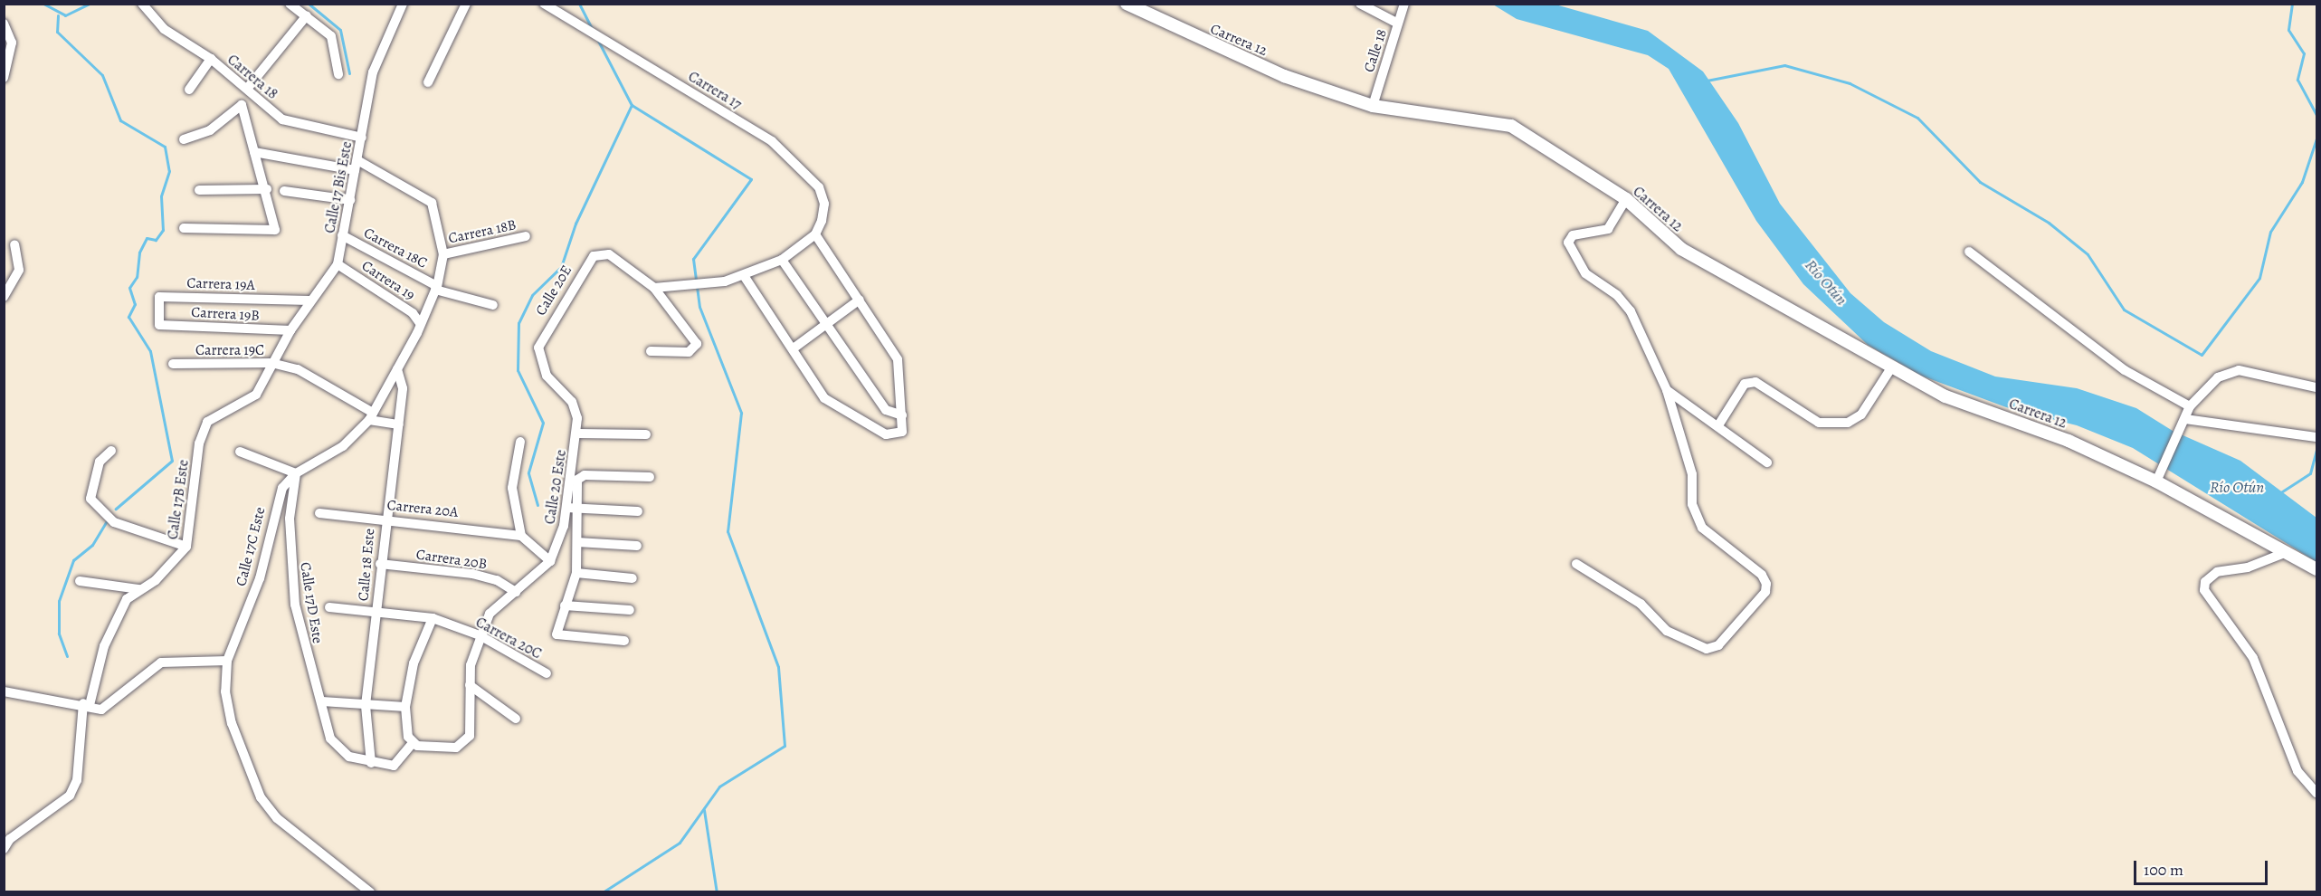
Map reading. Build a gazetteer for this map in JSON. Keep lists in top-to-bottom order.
{
  "streets": {
    "street": [
      "Carrera 12",
      "Calle 18",
      "Carrera 18",
      "Carrera 17",
      "Calle 17 Bis Este",
      "Carrera 18B",
      "Carrera 18C",
      "Carrera 19",
      "Carrera 19A",
      "Calle 20E",
      "Carrera 19B",
      "Carrera 19C",
      "Calle 20 Este",
      "Calle 17B Este",
      "Carrera 20A",
      "Calle 17C Este",
      "Carrera 20B",
      "Calle 18 Este",
      "Calle 17D Este",
      "Carrera 20C"
    ]
  },
  "crossings": [
    ["Carrera 12", "Calle 18"],
    ["Carrera 18", "Calle 17 Bis Este"],
    ["Calle 17 Bis Este", "Carrera 18C"],
    ["Calle 17 Bis Este", "Carrera 19"],
    ["Calle 17 Bis Este", "Carrera 19A"],
    ["Calle 17 Bis Este", "Carrera 19B"],
    ["Calle 17 Bis Este", "Carrera 19C"],
    ["Calle 17 Bis Este", "Calle 17B Este"],
    ["Carrera 19A", "Carrera 19B"],
    ["Calle 20E", "Calle 20 Este"],
    ["Carrera 19C", "Calle 17B Este"],
    ["Carrera 19C", "Calle 18 Este"],
    ["Carrera 20A", "Calle 18 Este"],
    ["Calle 17C Este", "Calle 17D Este"],
    ["Carrera 20B", "Calle 18 Este"],
    ["Calle 18 Este", "Calle 17D Este"],
    ["Calle 18 Este", "Carrera 20C"]
  ],
  "water": ["Río Otún"],
  "scale_bar": "100 m"
}
